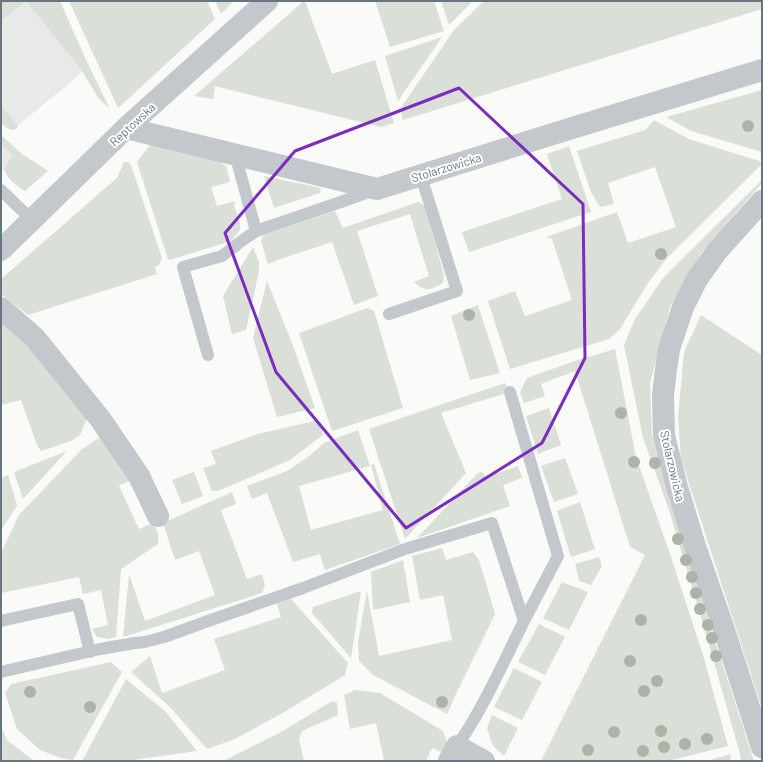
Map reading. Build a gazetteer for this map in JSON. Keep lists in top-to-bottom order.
{
  "streets": {
    "street": ["Reptowska", "Stolarzowicka"]
  }
}
